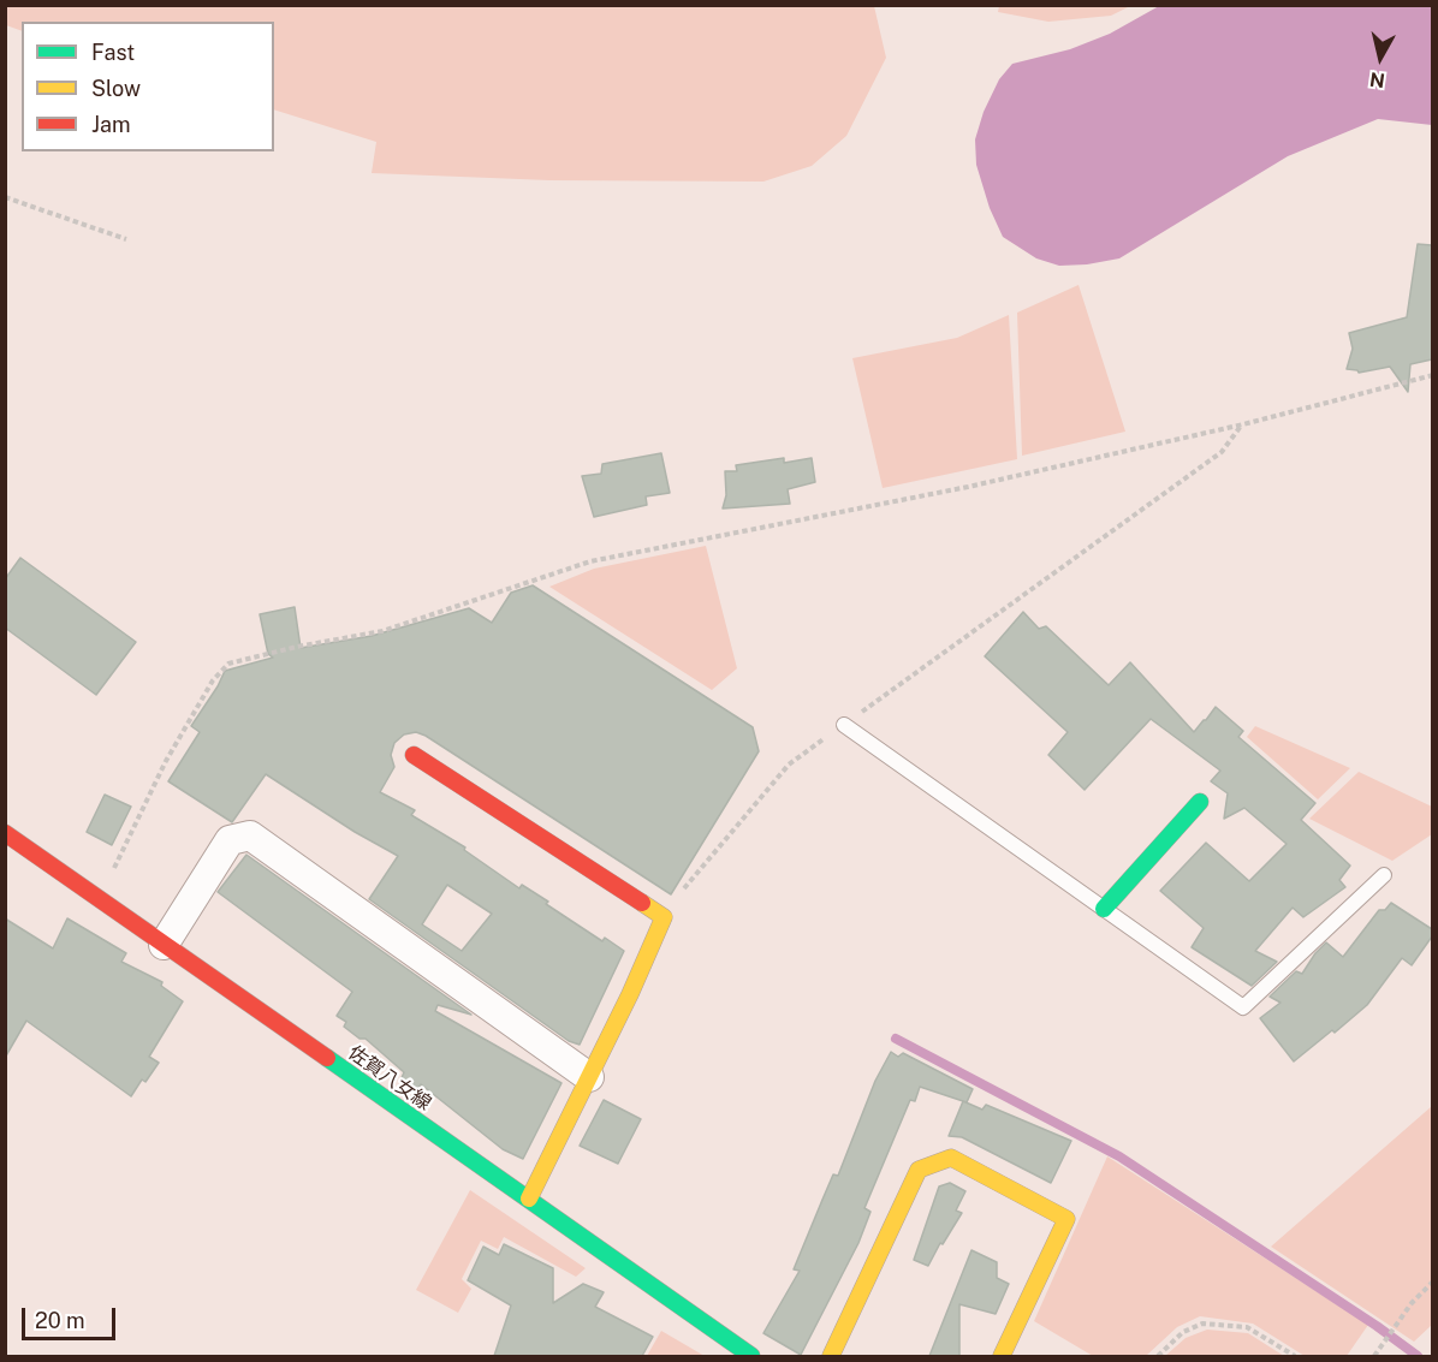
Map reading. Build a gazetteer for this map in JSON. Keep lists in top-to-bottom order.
{
  "streets": {
    "street": ["佐賀八女線"]
  },
  "legend": ["Fast", "Slow", "Jam"],
  "scale_bar": "20 m",
  "north": "bottom"
}
